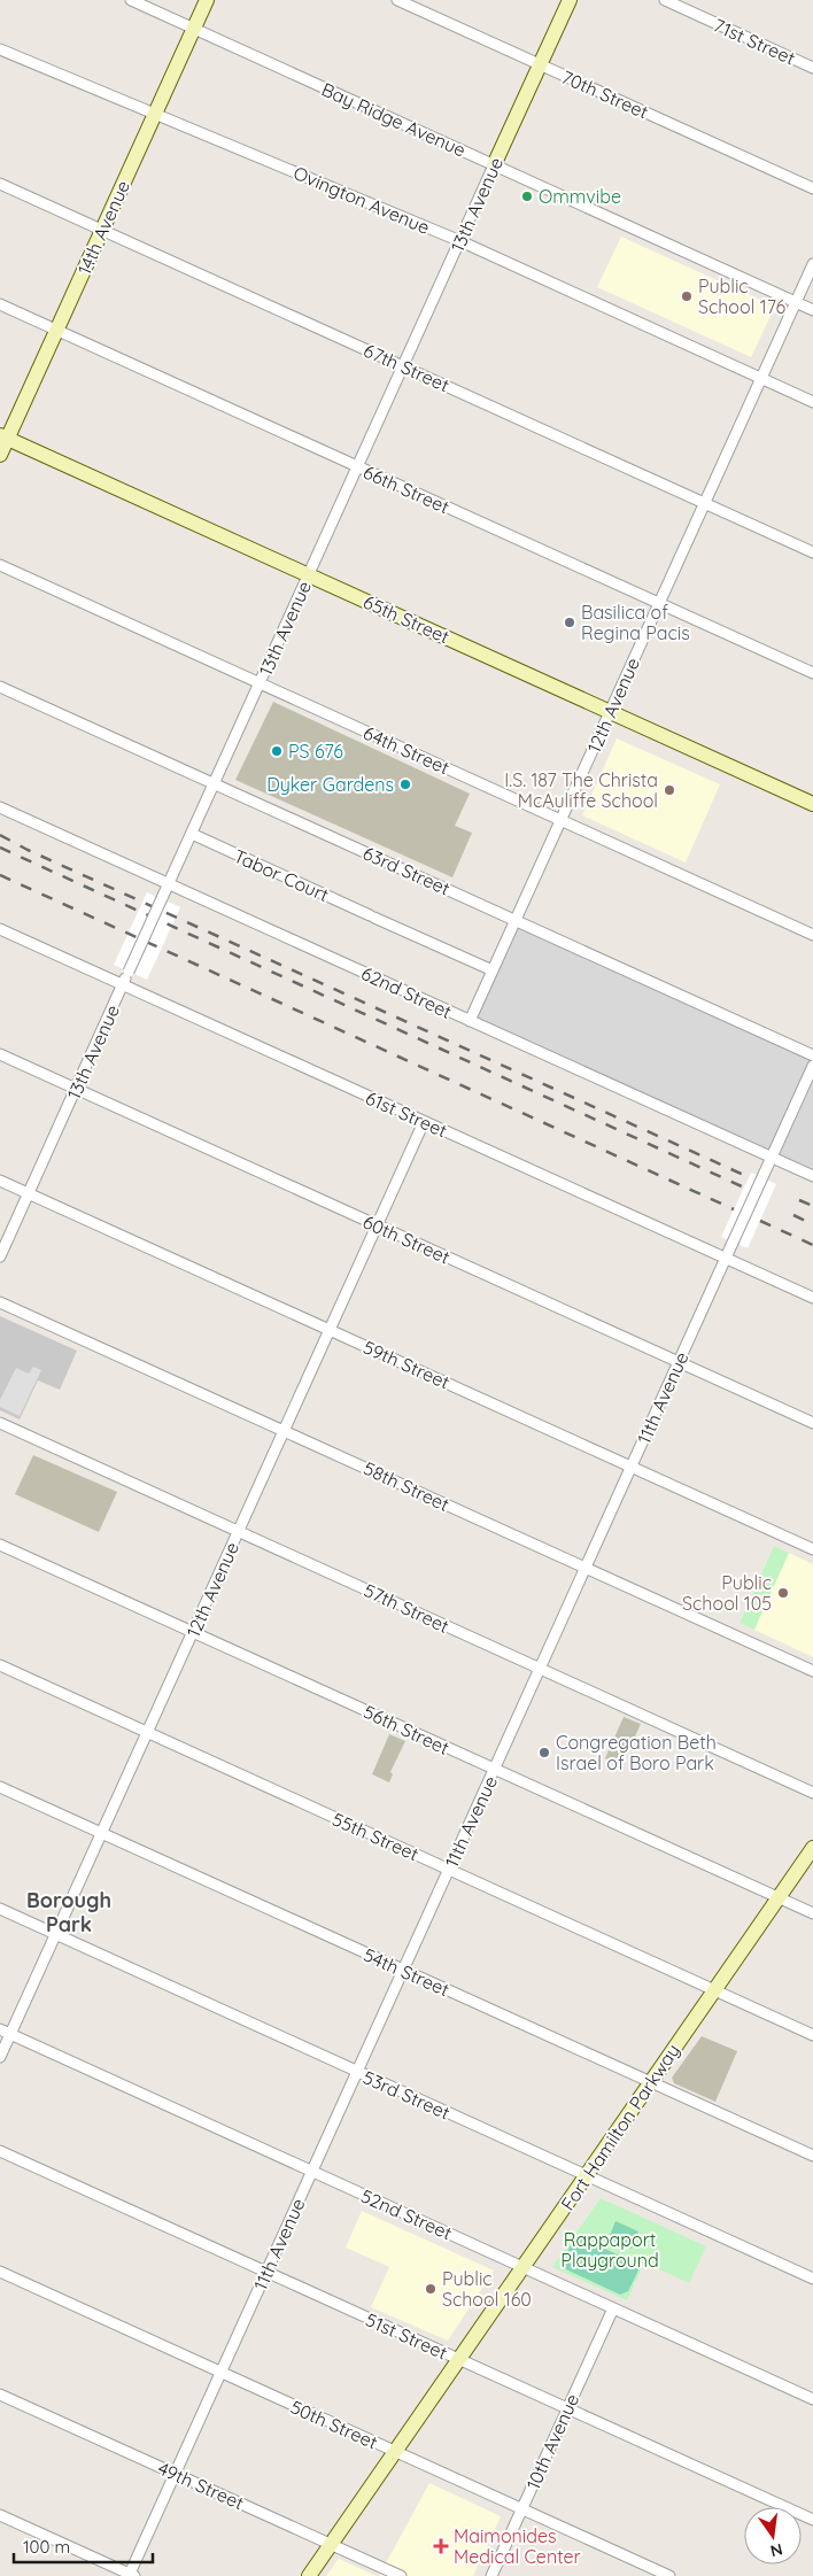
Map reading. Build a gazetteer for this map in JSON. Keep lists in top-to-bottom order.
{
  "streets": {
    "main road": [
      "13th Avenue",
      "14th Avenue",
      "65th Street",
      "Fort Hamilton Parkway"
    ],
    "street": [
      "71st Street",
      "70th Street",
      "Bay Ridge Avenue",
      "Ovington Avenue",
      "67th Street",
      "66th Street",
      "12th Avenue",
      "64th Street",
      "63rd Street",
      "Tabor Court",
      "62nd Street",
      "61st Street",
      "60th Street",
      "59th Street",
      "11th Avenue",
      "58th Street",
      "57th Street",
      "56th Street",
      "55th Street",
      "54th Street",
      "53rd Street",
      "52nd Street",
      "51st Street",
      "50th Street",
      "10th Avenue",
      "49th Street"
    ]
  },
  "crossings": [
    ["70th Street", "13th Avenue"],
    ["Bay Ridge Avenue", "13th Avenue"],
    ["Bay Ridge Avenue", "14th Avenue"],
    ["Bay Ridge Avenue", "12th Avenue"],
    ["Ovington Avenue", "13th Avenue"],
    ["Ovington Avenue", "14th Avenue"],
    ["Ovington Avenue", "12th Avenue"],
    ["13th Avenue", "67th Street"],
    ["13th Avenue", "66th Street"],
    ["13th Avenue", "65th Street"],
    ["13th Avenue", "64th Street"],
    ["13th Avenue", "63rd Street"],
    ["13th Avenue", "Tabor Court"],
    ["13th Avenue", "62nd Street"],
    ["13th Avenue", "61st Street"],
    ["13th Avenue", "60th Street"],
    ["13th Avenue", "59th Street"],
    ["14th Avenue", "67th Street"],
    ["14th Avenue", "66th Street"],
    ["14th Avenue", "65th Street"],
    ["67th Street", "12th Avenue"],
    ["66th Street", "12th Avenue"],
    ["65th Street", "12th Avenue"],
    ["12th Avenue", "64th Street"],
    ["12th Avenue", "63rd Street"],
    ["12th Avenue", "Tabor Court"],
    ["12th Avenue", "62nd Street"],
    ["12th Avenue", "61st Street"],
    ["12th Avenue", "60th Street"],
    ["12th Avenue", "59th Street"],
    ["12th Avenue", "58th Street"],
    ["12th Avenue", "57th Street"],
    ["12th Avenue", "56th Street"],
    ["12th Avenue", "55th Street"],
    ["12th Avenue", "54th Street"],
    ["12th Avenue", "53rd Street"],
    ["12th Avenue", "52nd Street"],
    ["62nd Street", "11th Avenue"],
    ["61st Street", "11th Avenue"],
    ["60th Street", "11th Avenue"],
    ["59th Street", "11th Avenue"],
    ["11th Avenue", "58th Street"],
    ["11th Avenue", "57th Street"],
    ["11th Avenue", "56th Street"],
    ["11th Avenue", "55th Street"],
    ["11th Avenue", "54th Street"],
    ["11th Avenue", "53rd Street"],
    ["11th Avenue", "52nd Street"],
    ["11th Avenue", "51st Street"],
    ["11th Avenue", "50th Street"],
    ["11th Avenue", "49th Street"],
    ["56th Street", "Fort Hamilton Parkway"],
    ["55th Street", "Fort Hamilton Parkway"],
    ["54th Street", "Fort Hamilton Parkway"],
    ["53rd Street", "Fort Hamilton Parkway"],
    ["Fort Hamilton Parkway", "52nd Street"],
    ["Fort Hamilton Parkway", "51st Street"],
    ["Fort Hamilton Parkway", "50th Street"],
    ["Fort Hamilton Parkway", "49th Street"],
    ["52nd Street", "10th Avenue"],
    ["51st Street", "10th Avenue"],
    ["50th Street", "10th Avenue"]
  ],
  "districts": ["Borough Park"],
  "parks": ["Rappaport Playground"],
  "places": {
    "other": [
      "Ommvibe",
      "Public School 176",
      "Basilica of Regina Pacis",
      "PS 676",
      "Dyker Gardens",
      "I.S. 187 The Christa McAuliffe School",
      "Public School 105",
      "Congregation Beth Israel of Boro Park",
      "Public School 160"
    ],
    "health": ["Maimonides Medical Center"]
  },
  "scale_bar": "100 m",
  "north": "bottom"
}
